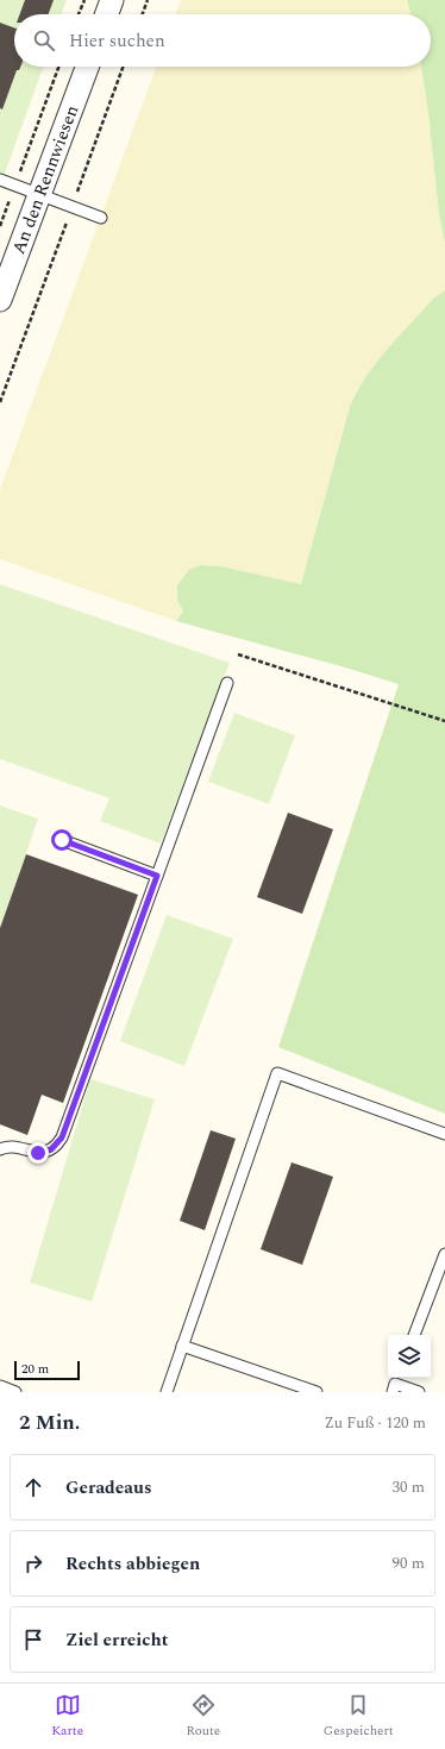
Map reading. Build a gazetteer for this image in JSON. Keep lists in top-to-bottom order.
{
  "streets": {
    "street": ["An den Rennwiesen"]
  },
  "scale_bar": "20 m",
  "page": {
    "search": "Hier suchen",
    "scale": "20 m",
    "heading": ["2 Min.", "Zu Fuß · 120 m"],
    "list": [
      ["Geradeaus", "30 m"],
      ["Rechts abbiegen", "90 m"],
      "Ziel erreicht"
    ],
    "nav": ["Karte", "Route", "Gespeichert"]
  }
}
